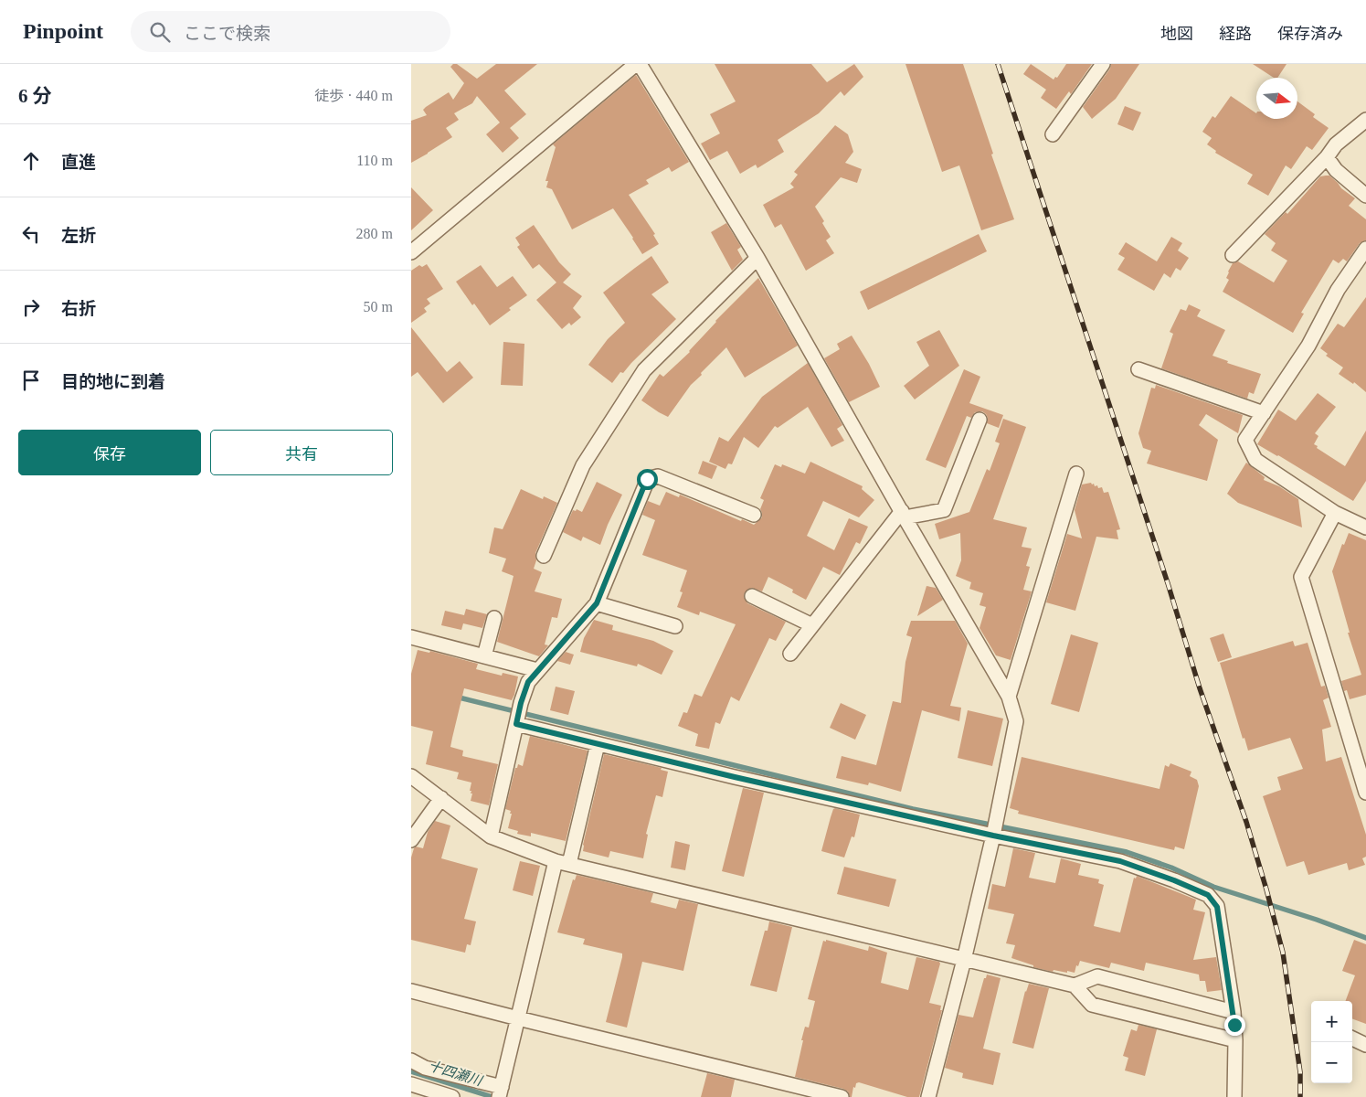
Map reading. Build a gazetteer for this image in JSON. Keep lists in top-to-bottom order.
{
  "water": ["十四瀬川"],
  "north": "right",
  "page": {
    "header": "Pinpoint",
    "search": "ここで検索",
    "nav": ["地図", "経路", "保存済み"],
    "heading": ["6 分", "徒歩 · 440 m"],
    "list": [
      ["直進", "110 m"],
      ["左折", "280 m"],
      ["右折", "50 m"],
      "目的地に到着"
    ],
    "buttons": ["保存", "共有"],
    "map_buttons": ["+", "−"]
  }
}
